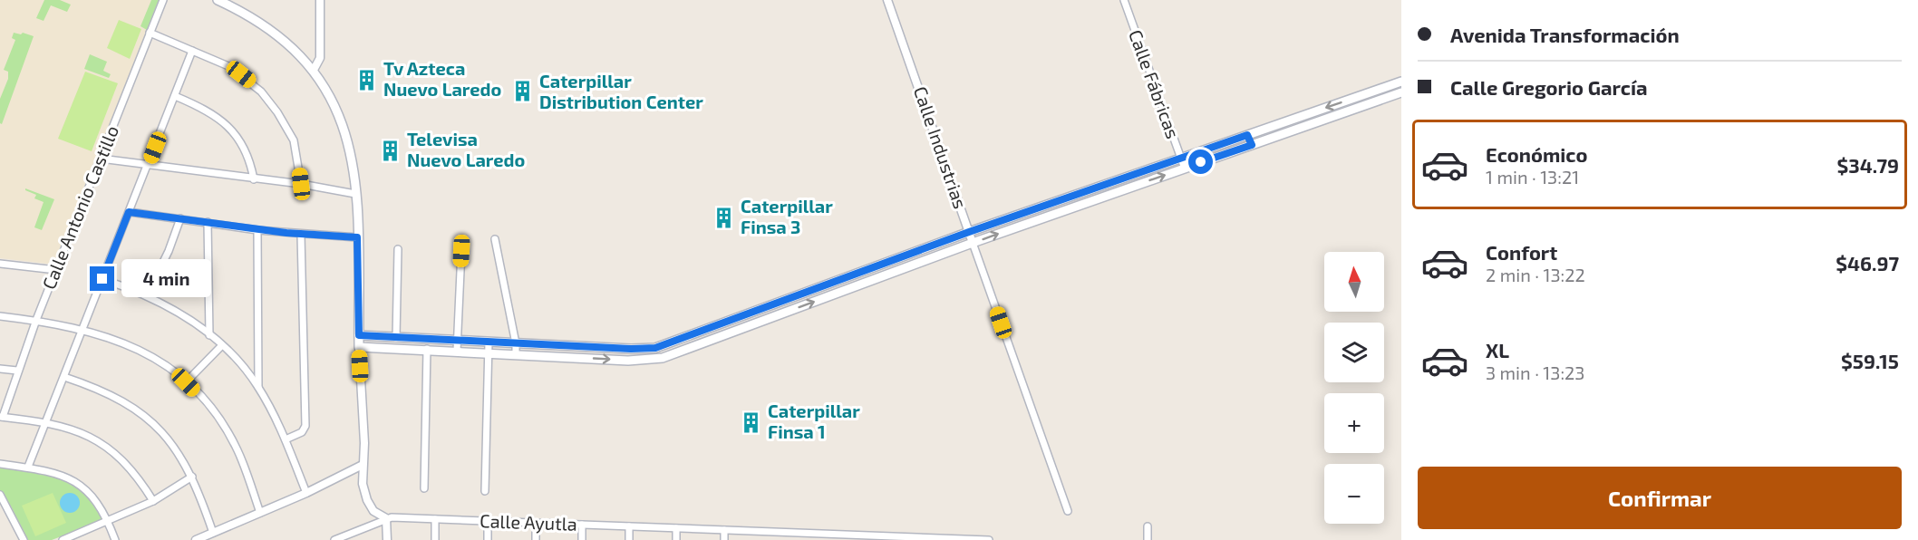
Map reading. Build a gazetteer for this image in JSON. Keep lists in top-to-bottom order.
{
  "streets": {
    "street": [
      "Calle Fábricas",
      "Calle Industrias",
      "Calle Antonio Castillo",
      "Calle Ayutla"
    ]
  },
  "places": {
    "building": [
      "Tv Azteca Nuevo Laredo",
      "Caterpillar Distribution Center",
      "Televisa Nuevo Laredo",
      "Caterpillar Finsa 3",
      "Caterpillar Finsa 1"
    ]
  },
  "north": "top",
  "page": {
    "banner": ["Avenida Transformación", "Calle Gregorio García"],
    "list": [
      {
        "name": "Económico",
        "note": "1 min · 13:21",
        "value": "$34.79"
      },
      {
        "name": "Confort",
        "note": "2 min · 13:22",
        "value": "$46.97"
      },
      {
        "name": "XL",
        "note": "3 min · 13:23",
        "value": "$59.15"
      }
    ],
    "map_buttons": ["+", "−"],
    "bubble": "4 min",
    "buttons": "Confirmar"
  }
}
